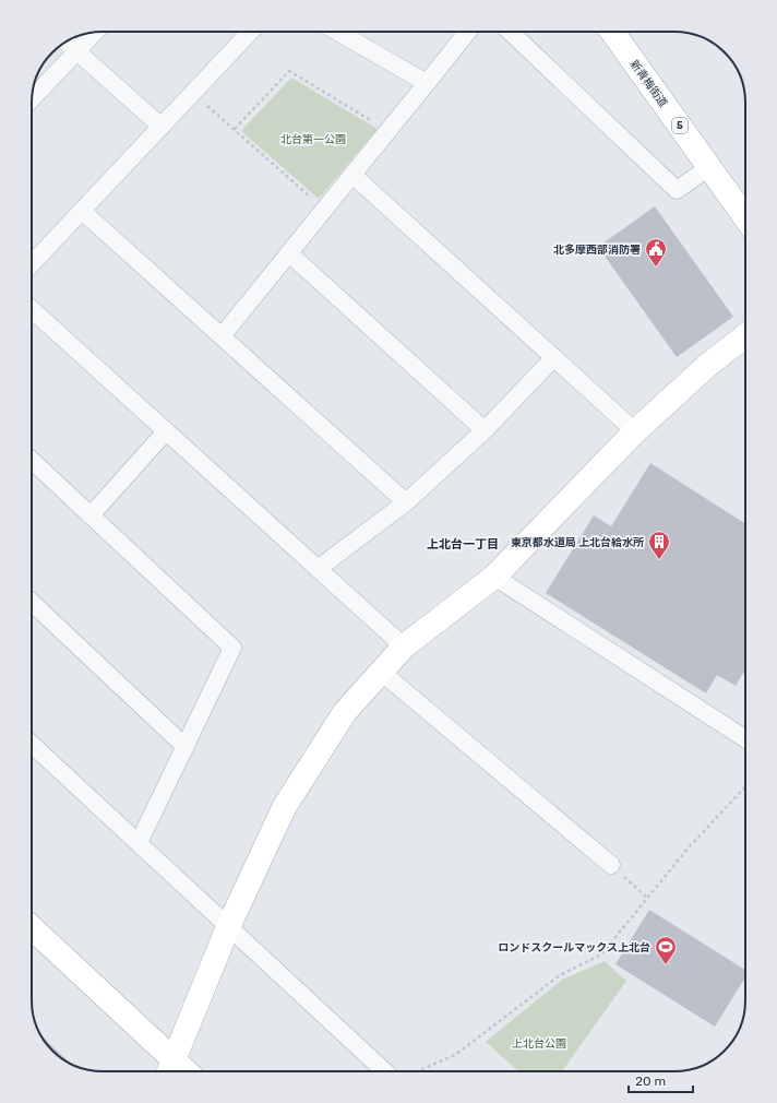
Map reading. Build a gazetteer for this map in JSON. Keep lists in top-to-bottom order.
{
  "streets": {
    "street": ["新青梅街道", "5"]
  },
  "districts": ["上北台一丁目"],
  "parks": ["北台第一公園", "上北台公園"],
  "places": {
    "public building": ["北多摩西部消防署"],
    "building": ["東京都水道局 上北台給水所"],
    "sports": ["ロンドスクールマックス上北台"]
  },
  "scale_bar": "20 m"
}
